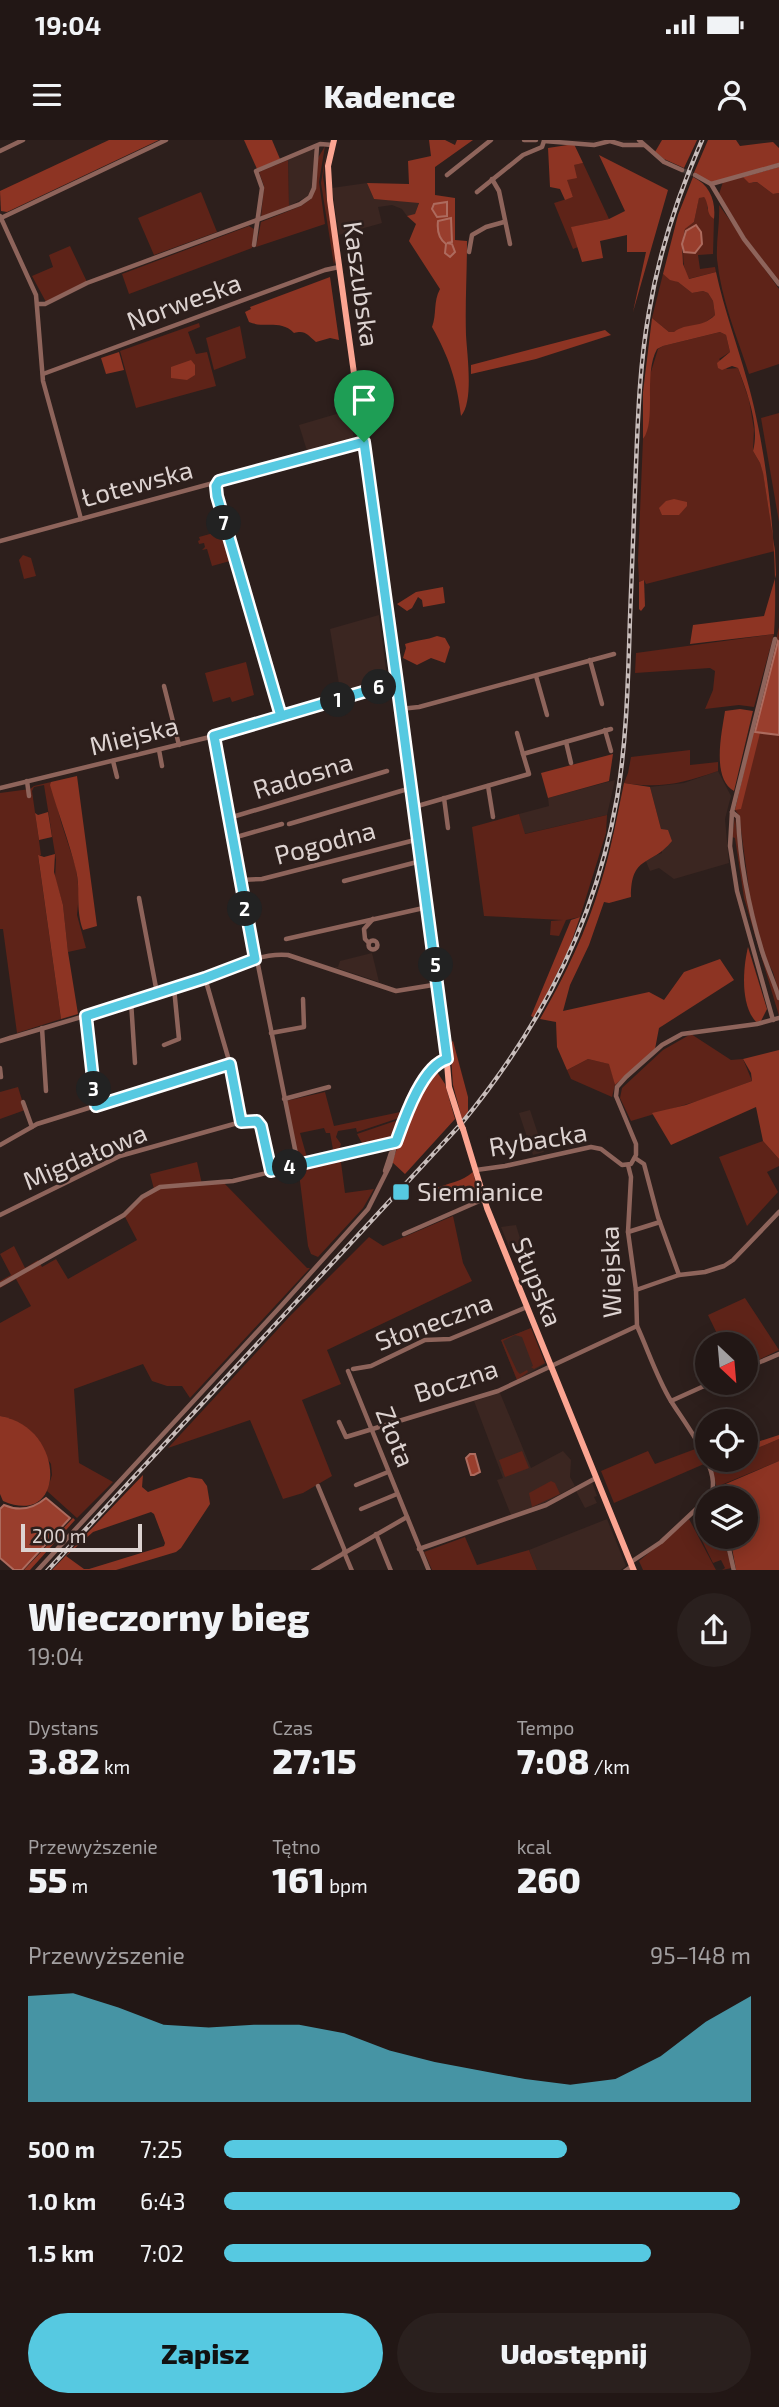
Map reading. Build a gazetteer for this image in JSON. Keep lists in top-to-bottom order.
{
  "streets": {
    "main road": ["Kaszubska", "Słupska"],
    "street": [
      "Norweska",
      "Łotewska",
      "Miejska",
      "Radosna",
      "Pogodna",
      "Rybacka",
      "Migdałowa",
      "Wiejska",
      "Słoneczna",
      "Boczna",
      "Złota"
    ]
  },
  "crossings": [
    ["Kaszubska", "Norweska"],
    ["Kaszubska", "Łotewska"],
    ["Kaszubska", "Miejska"],
    ["Kaszubska", "Słupska"],
    ["Miejska", "Słupska"],
    ["Pogodna", "Słupska"],
    ["Rybacka", "Wiejska"],
    ["Rybacka", "Słupska"],
    ["Wiejska", "Słupska"],
    ["Wiejska", "Boczna"],
    ["Słupska", "Słoneczna"],
    ["Słupska", "Boczna"],
    ["Słoneczna", "Złota"],
    ["Boczna", "Złota"]
  ],
  "places": {
    "transit": ["Siemianice"]
  },
  "scale_bar": "200 m",
  "north": "bottom right",
  "page": {
    "status": "19:04",
    "header": "Kadence",
    "pins": [
      "7",
      "6",
      "1",
      "2",
      "5",
      "3",
      "4"
    ],
    "scale": "200 m",
    "heading": ["Wieczorny bieg", "19:04"],
    "stats": [
      ["Dystans", "3.82 km"],
      ["Czas", "27:15"],
      ["Tempo", "7:08 /km"],
      ["Przewyższenie", "55 m"],
      ["Tętno", "161 bpm"],
      ["kcal", "260"]
    ],
    "chart": ["Przewyższenie", "95–148 m"],
    "list": [
      {
        "name": "500 m",
        "note": "7:25"
      },
      {
        "name": "1.0 km",
        "note": "6:43"
      },
      {
        "name": "1.5 km",
        "note": "7:02"
      }
    ],
    "buttons": ["Zapisz", "Udostępnij"]
  }
}
